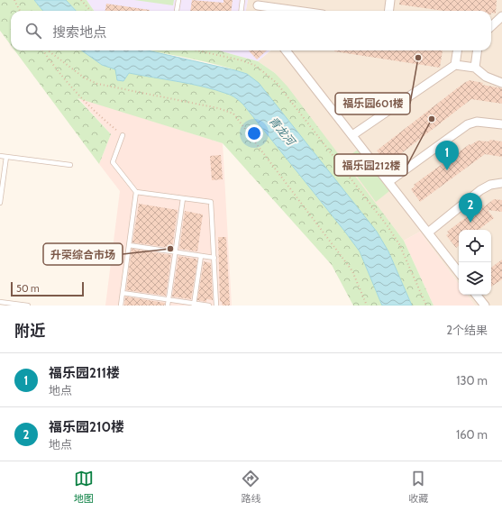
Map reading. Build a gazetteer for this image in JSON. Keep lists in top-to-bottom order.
{
  "water": ["青龙河"],
  "places": ["福乐园601楼", "福乐园212楼", "升荣综合市场"],
  "scale_bar": "50 m",
  "page": {
    "search": "搜索地点",
    "pins": ["1", "2"],
    "scale": "50 m",
    "heading": ["附近", "2个结果"],
    "list": [
      {
        "mark": "1",
        "name": "福乐园211楼",
        "note": "地点",
        "value": "130 m"
      },
      {
        "mark": "2",
        "name": "福乐园210楼",
        "note": "地点",
        "value": "160 m"
      }
    ],
    "nav": ["地图", "路线", "收藏"]
  }
}
